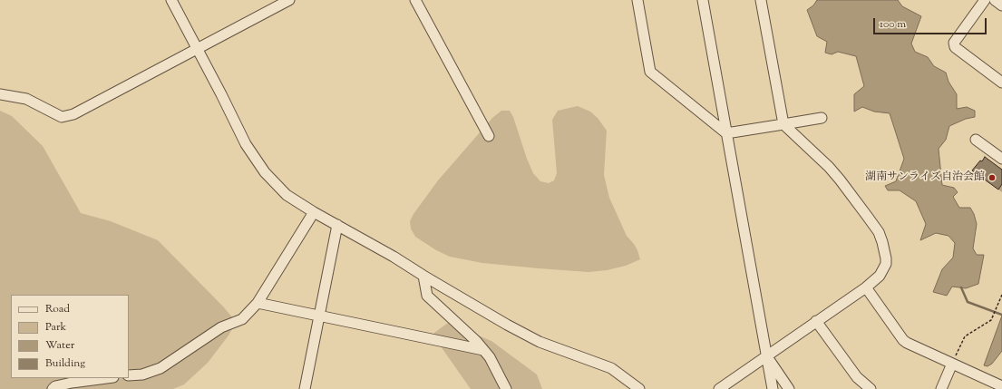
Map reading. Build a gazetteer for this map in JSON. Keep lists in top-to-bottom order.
{
  "places": ["湖南サンライズ自治会館"],
  "legend": [
    "Road",
    "Park",
    "Water",
    "Building"
  ],
  "scale_bar": "100 m"
}
